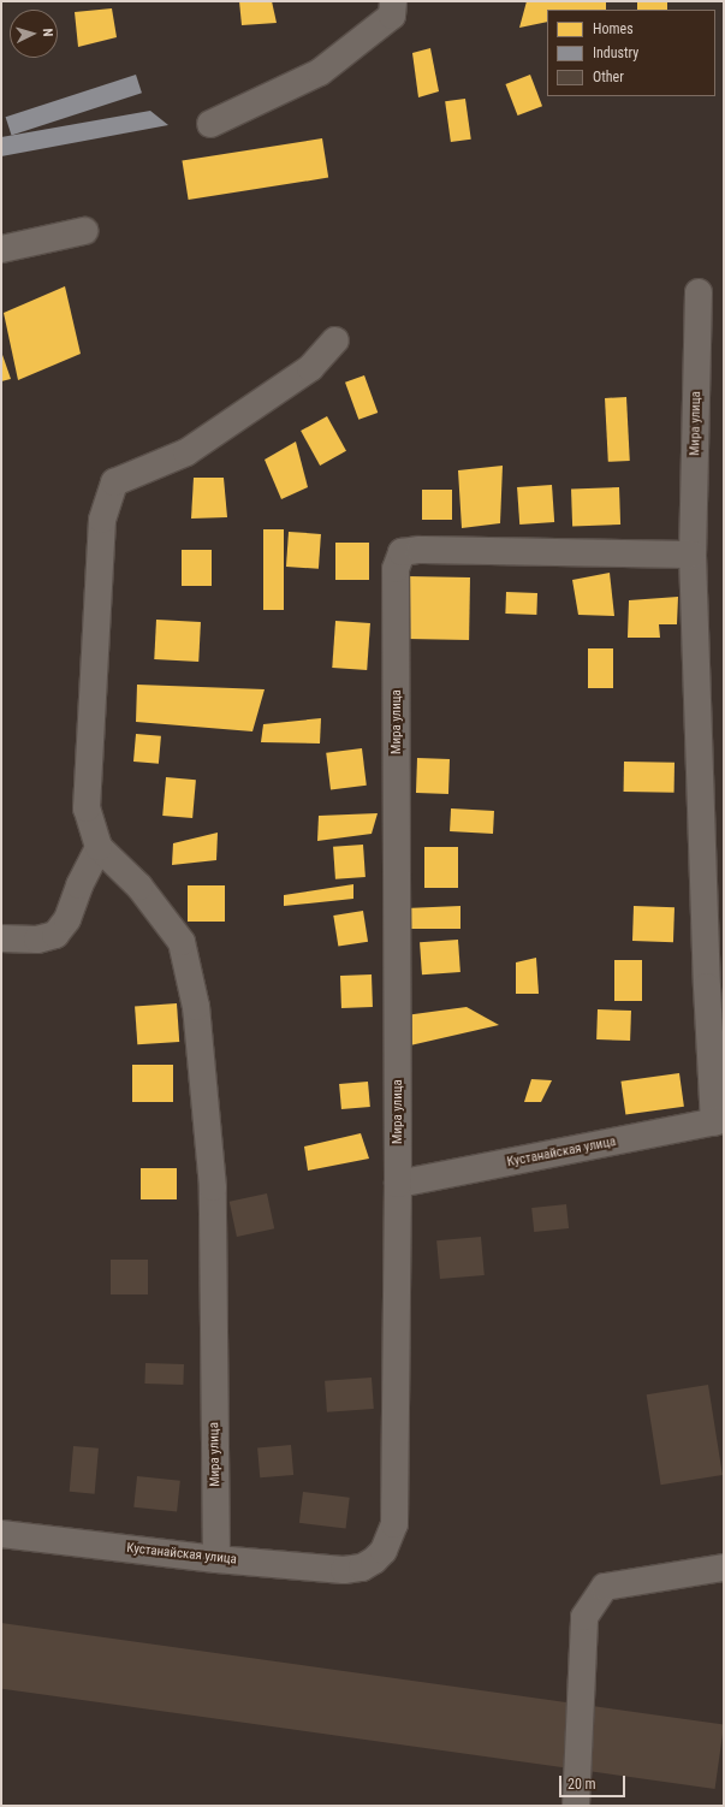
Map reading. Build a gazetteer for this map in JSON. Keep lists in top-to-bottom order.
{
  "streets": {
    "street": ["Мира улица", "Кустанайская улица"]
  },
  "crossings": [
    ["Мира улица", "Кустанайская улица"]
  ],
  "legend": ["Homes", "Industry", "Other"],
  "scale_bar": "20 m",
  "north": "right"
}
